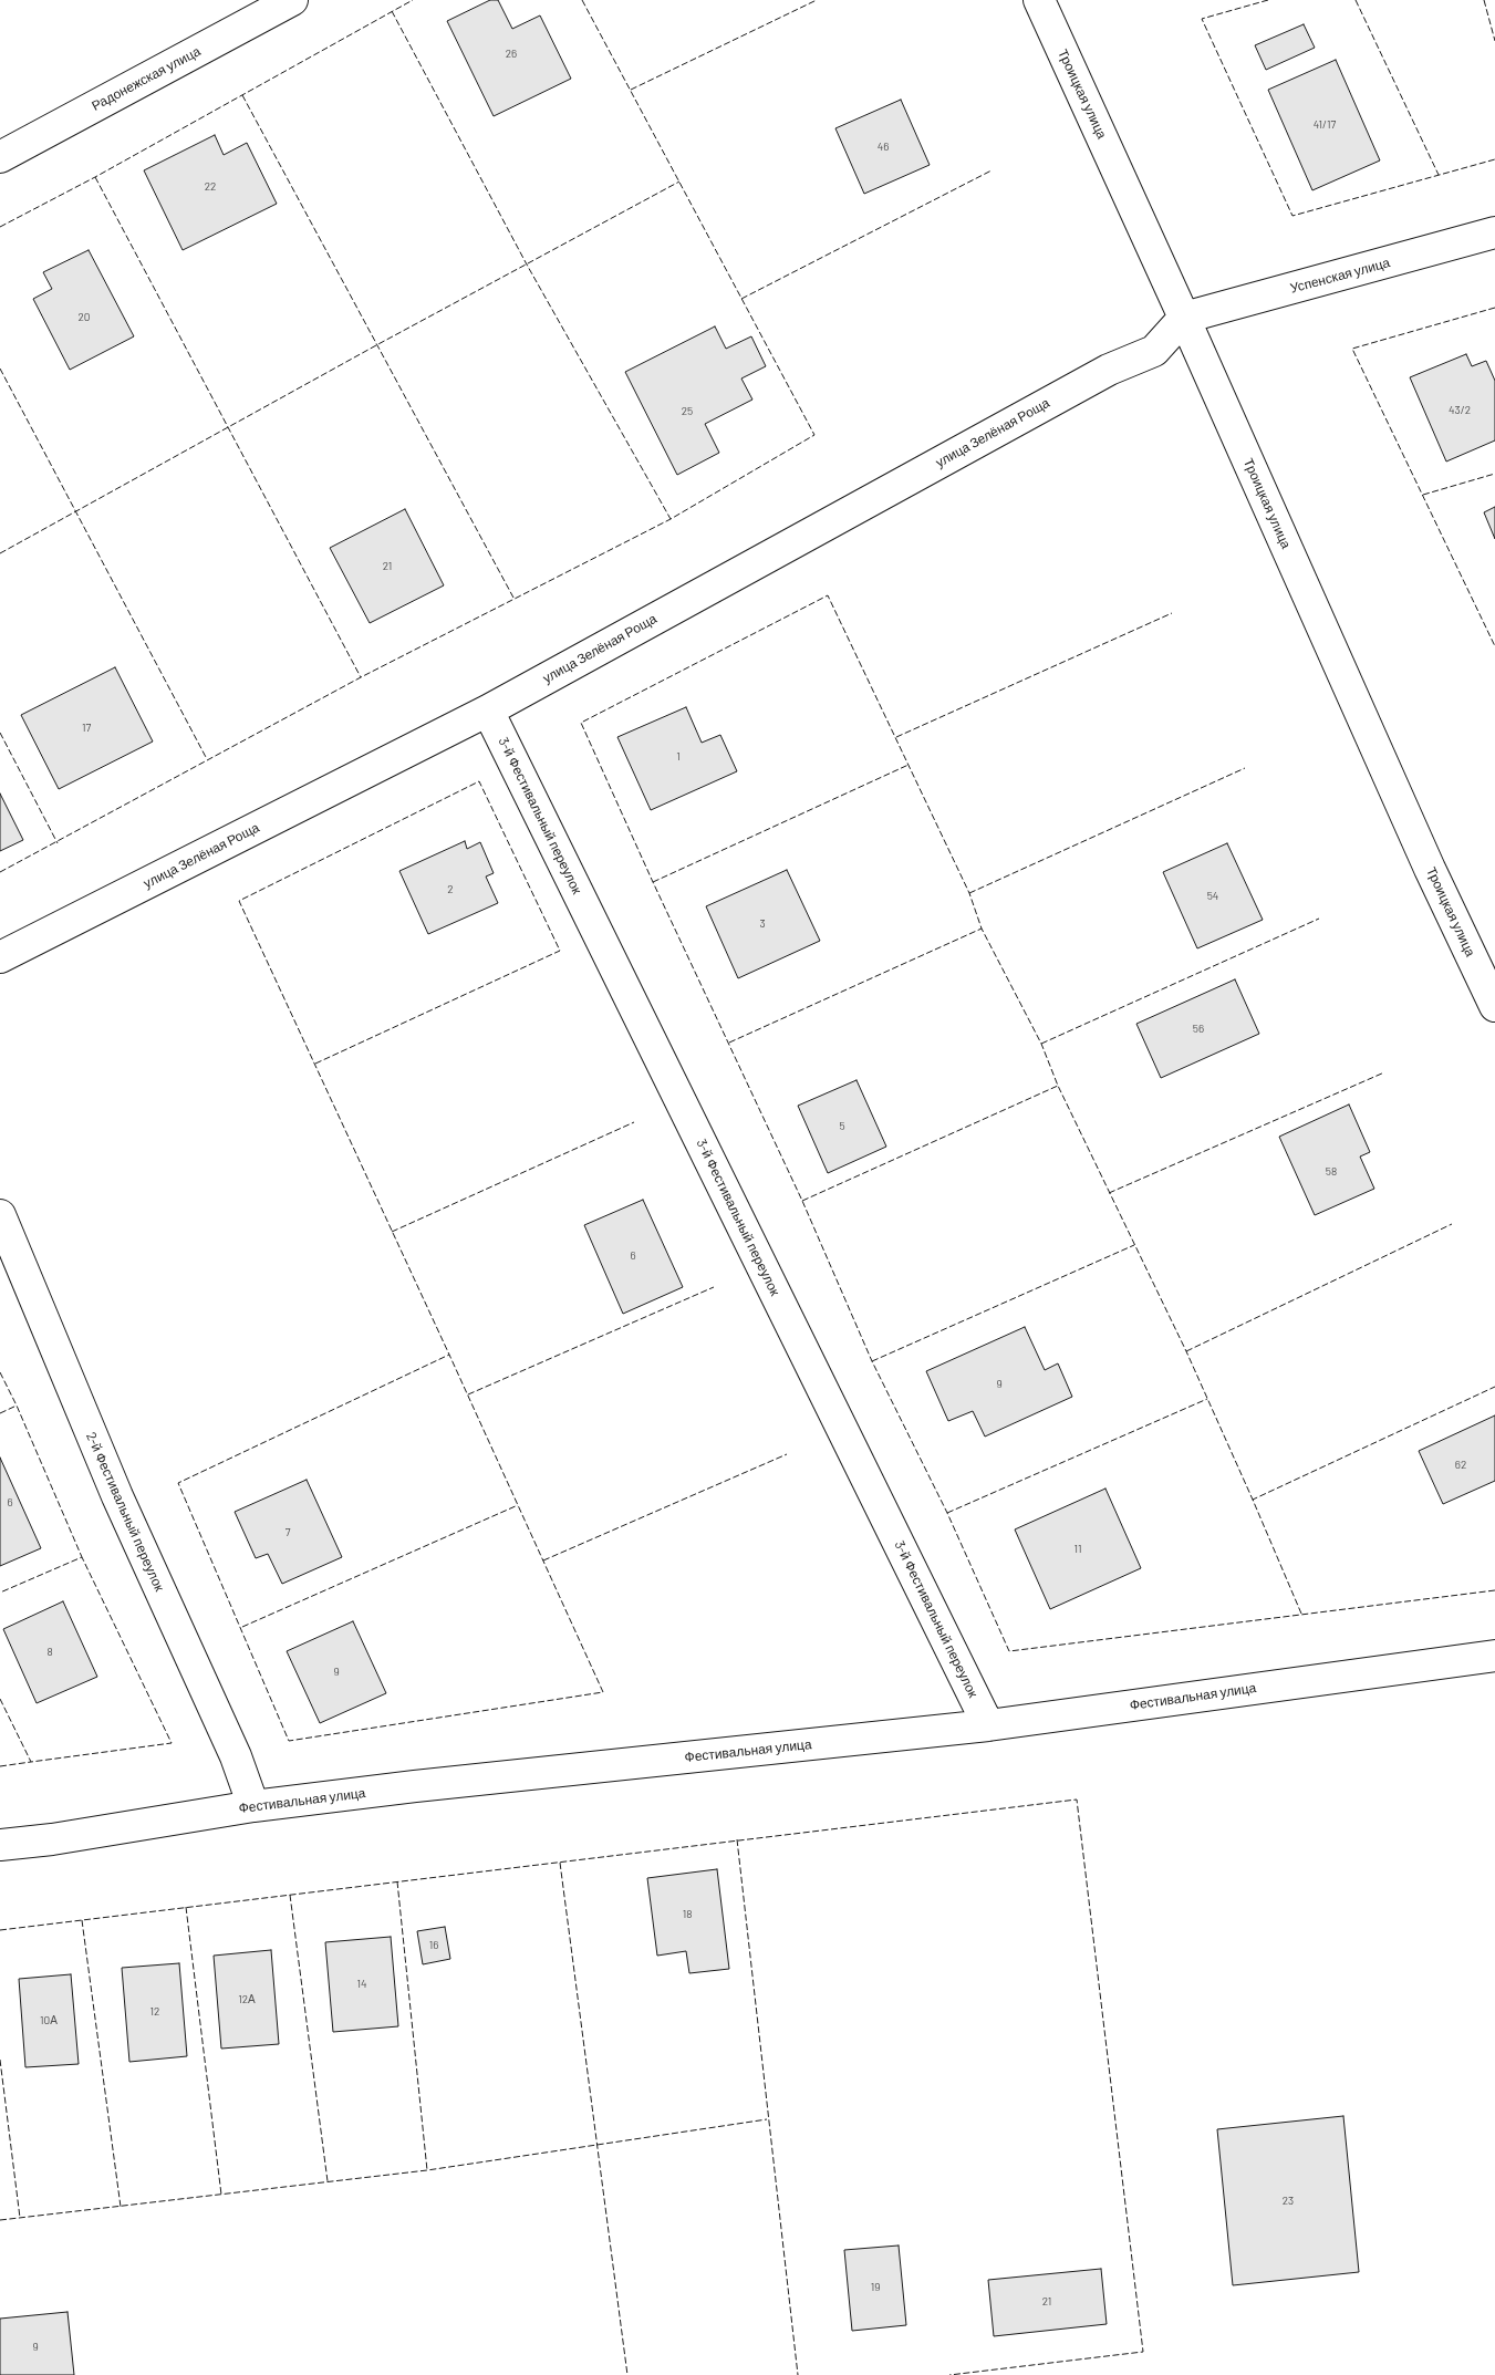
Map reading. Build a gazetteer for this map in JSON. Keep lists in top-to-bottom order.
{
  "streets": {
    "street": [
      "Радонежская улица",
      "Троицкая улица",
      "Успенская улица",
      "улица Зелёная Роща",
      "3-й Фестивальный переулок",
      "2-й Фестивальный переулок",
      "Фестивальная улица"
    ]
  },
  "crossings": [
    ["Троицкая улица", "Успенская улица"],
    ["Троицкая улица", "улица Зелёная Роща"],
    ["Успенская улица", "улица Зелёная Роща"],
    ["улица Зелёная Роща", "3-й Фестивальный переулок"],
    ["3-й Фестивальный переулок", "Фестивальная улица"],
    ["2-й Фестивальный переулок", "Фестивальная улица"]
  ],
  "house_numbers": [
    "26",
    "41/17",
    "46",
    "22",
    "20",
    "43/2",
    "25",
    "21",
    "17",
    "1",
    "2",
    "54",
    "3",
    "56",
    "5",
    "58",
    "6",
    "9",
    "62",
    "6",
    "7",
    "11",
    "8",
    "9",
    "18",
    "16",
    "14",
    "12А",
    "12",
    "10А",
    "23",
    "19",
    "21",
    "9"
  ]
}
